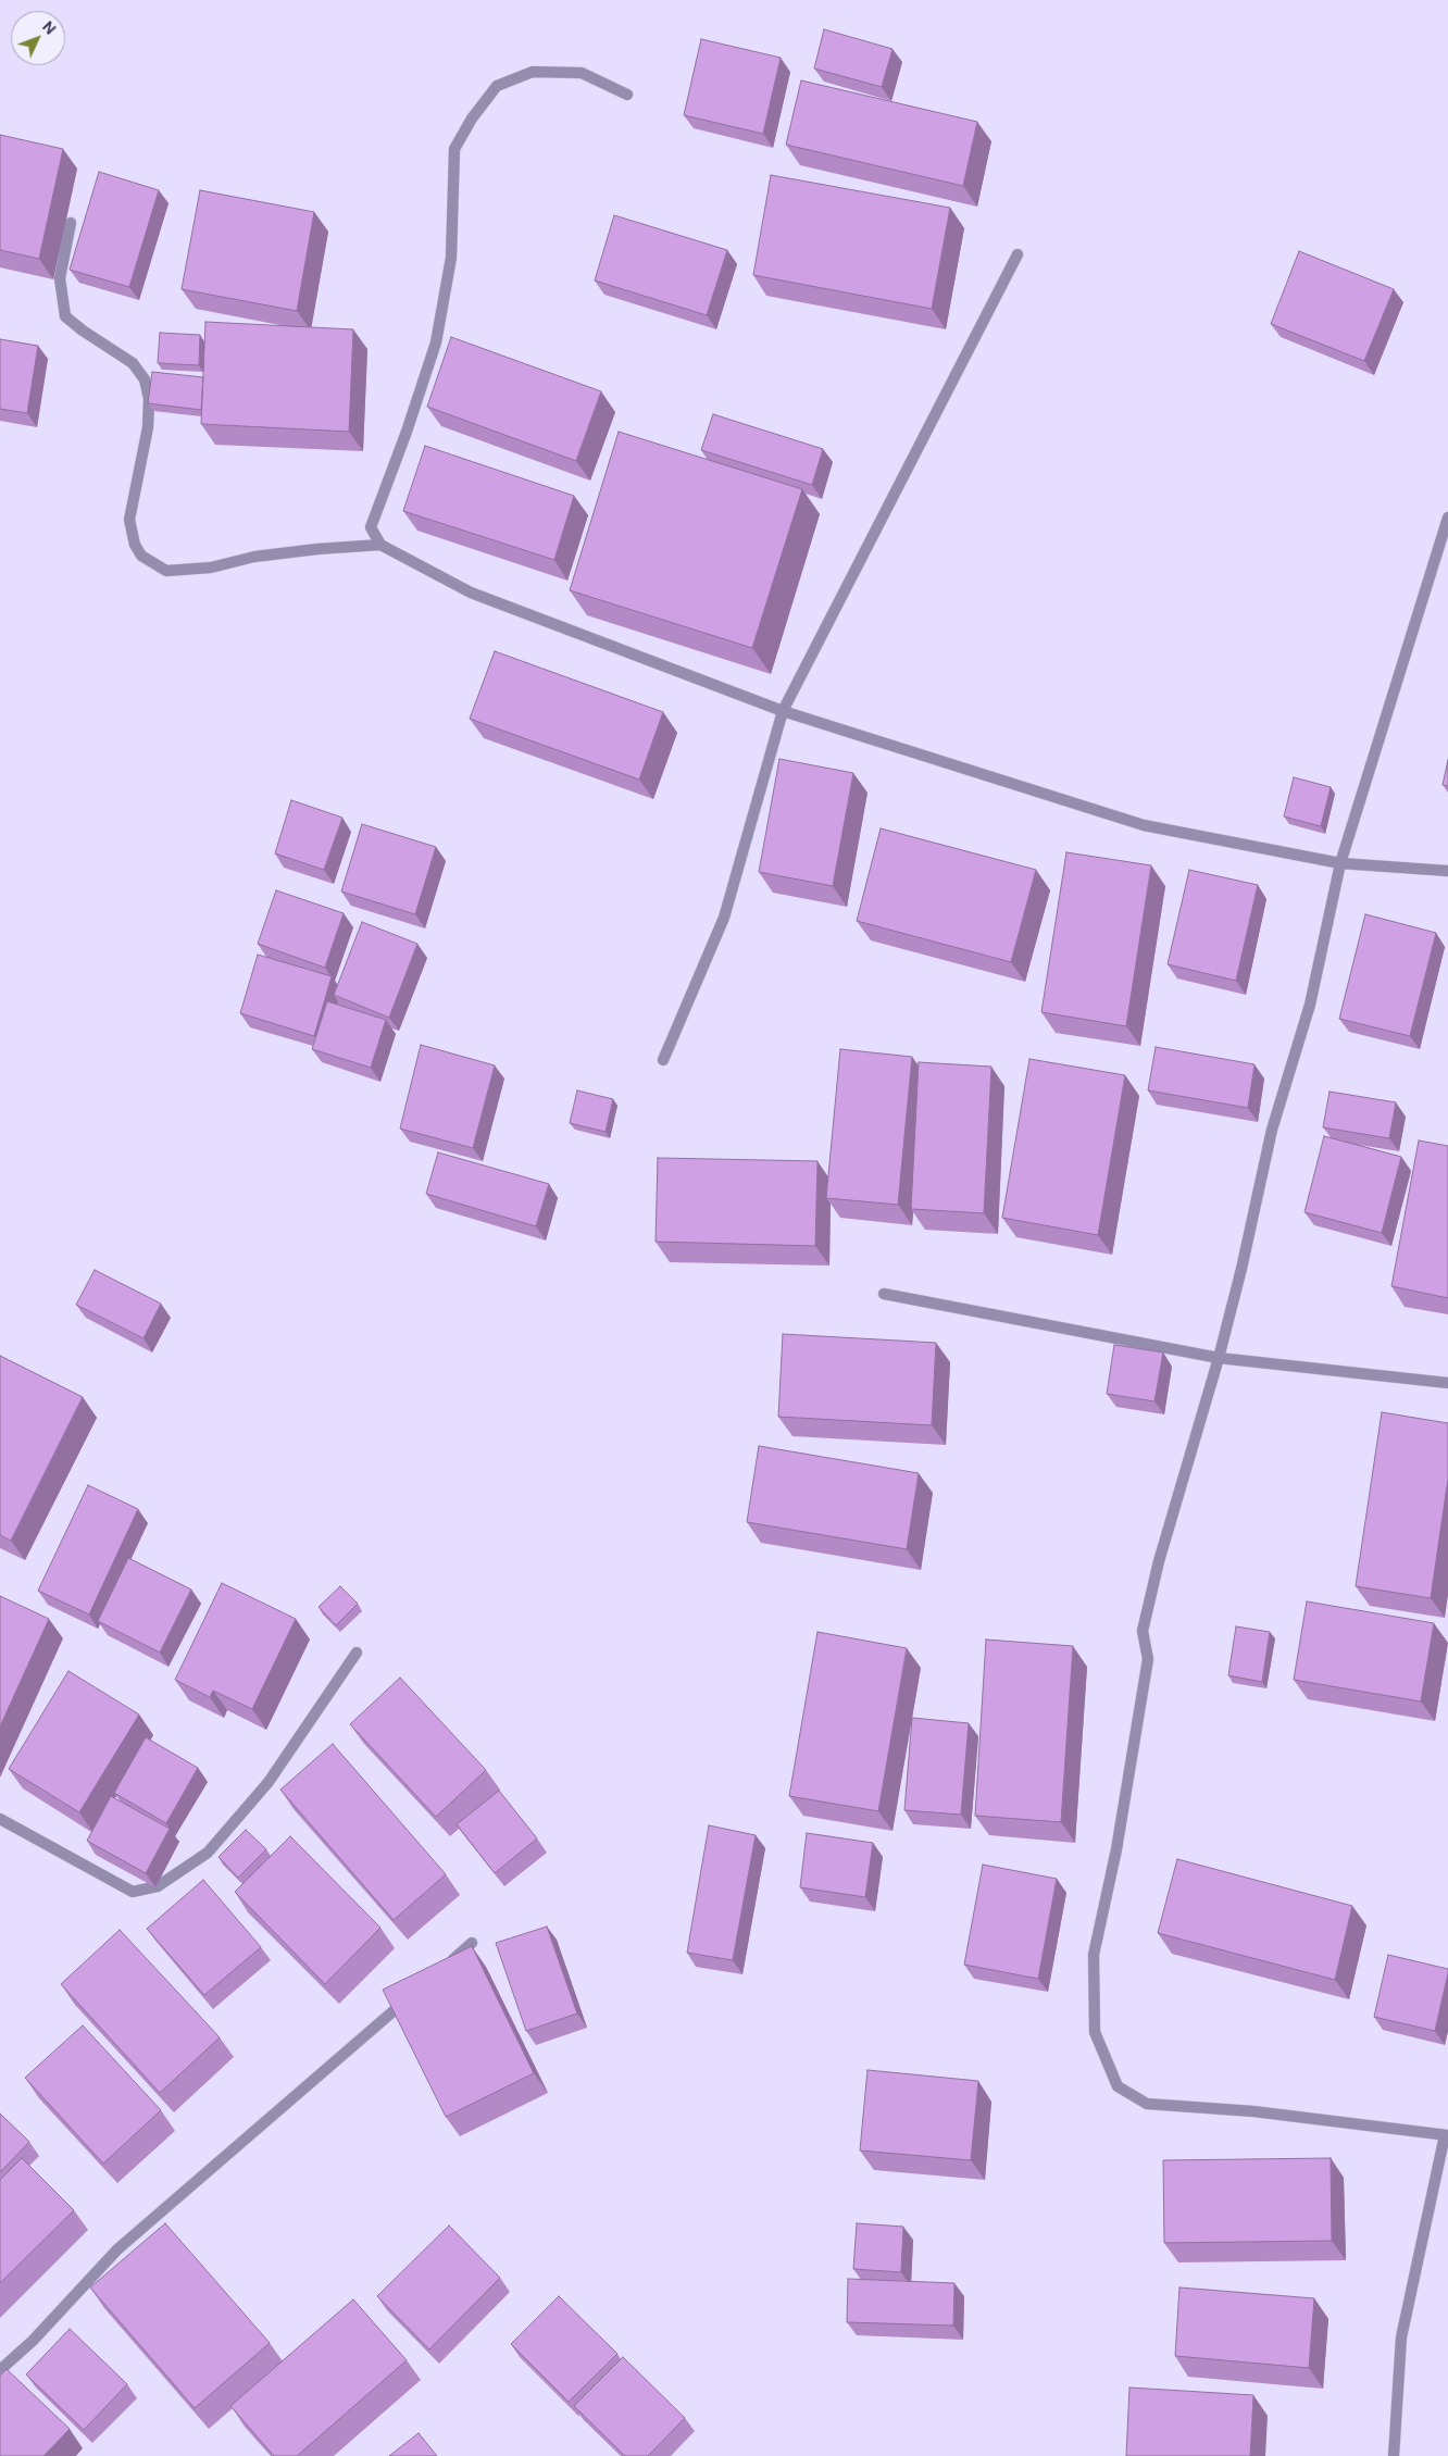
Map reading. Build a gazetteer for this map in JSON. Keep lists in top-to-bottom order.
{
  "north": "top right"
}
